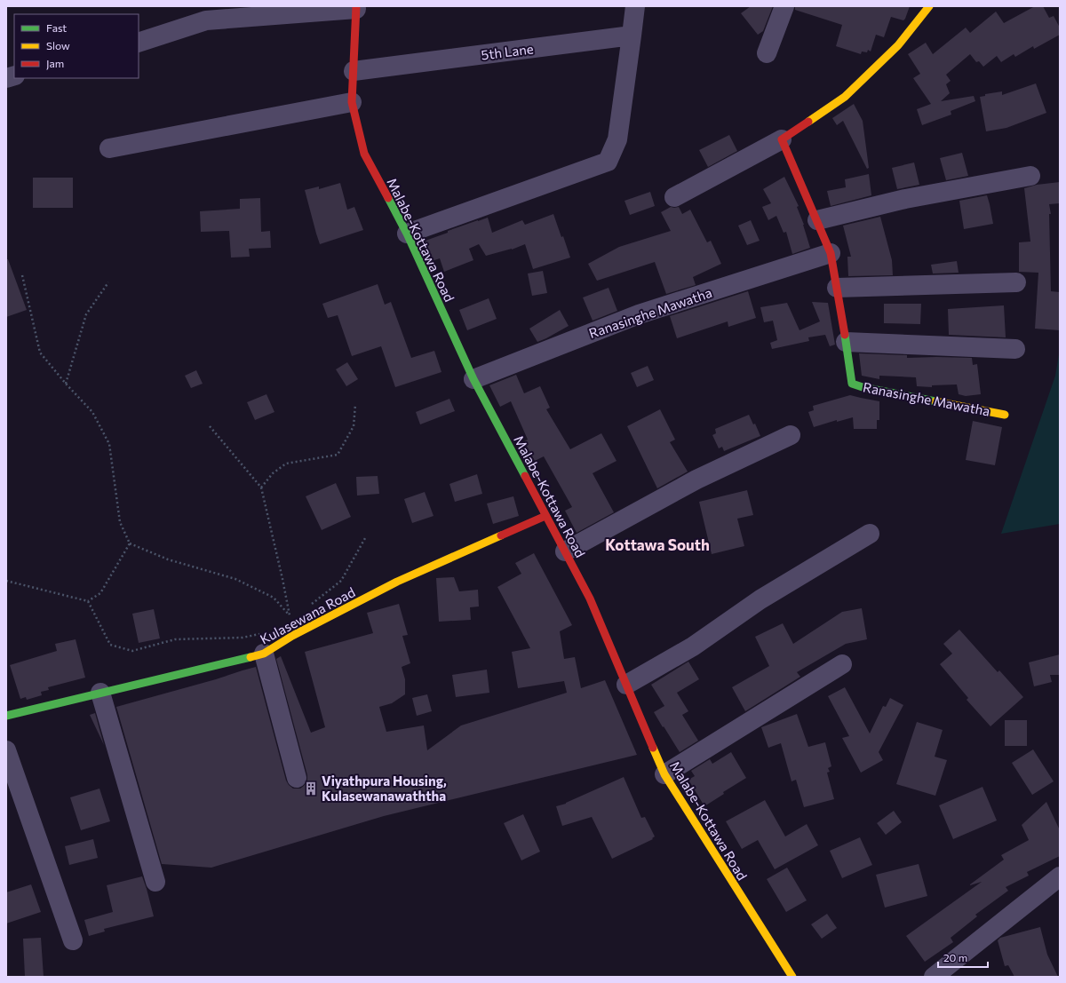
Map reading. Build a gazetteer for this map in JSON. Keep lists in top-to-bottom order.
{
  "streets": {
    "street": [
      "5th Lane",
      "Malabe-Kottawa Road",
      "Ranasinghe Mawatha",
      "Kulasewana Road"
    ]
  },
  "crossings": [
    ["5th Lane", "Malabe-Kottawa Road"],
    ["Malabe-Kottawa Road", "Ranasinghe Mawatha"],
    ["Malabe-Kottawa Road", "Kulasewana Road"]
  ],
  "districts": ["Kottawa South"],
  "places": {
    "building": ["Viyathpura Housing, Kulasewanawaththa"]
  },
  "legend": ["Fast", "Slow", "Jam"],
  "scale_bar": "20 m"
}
